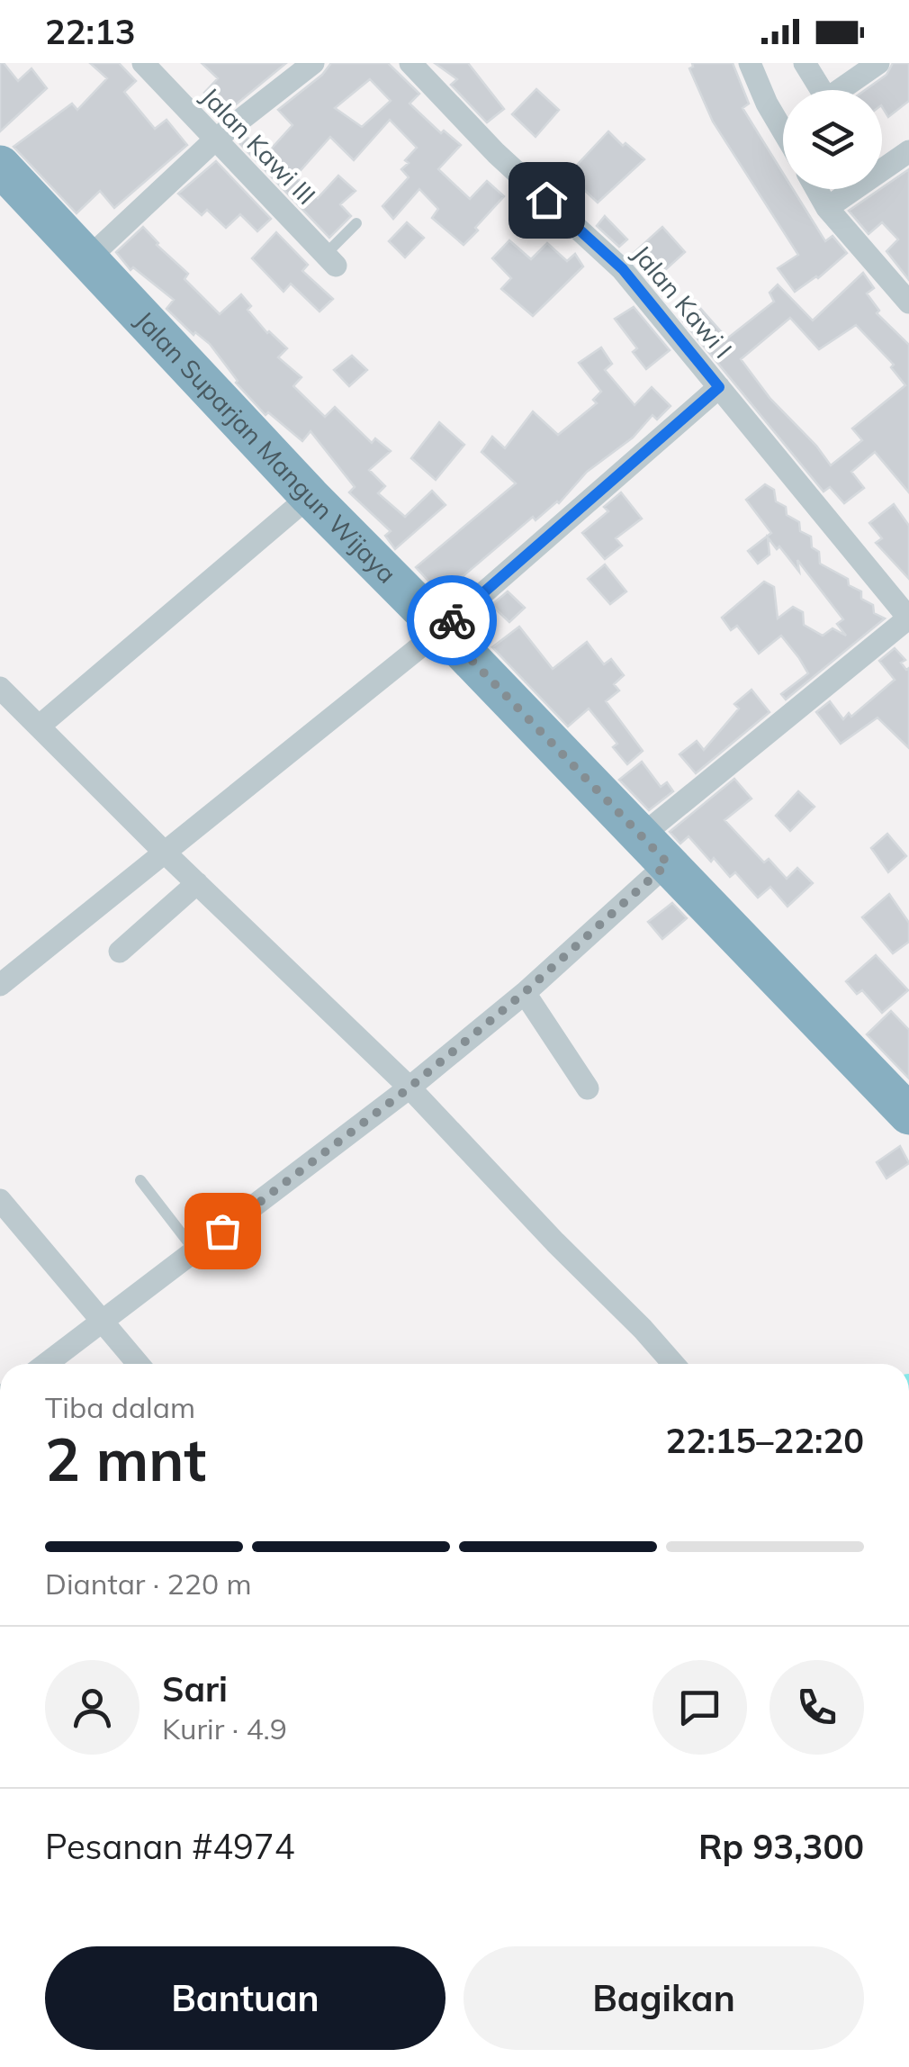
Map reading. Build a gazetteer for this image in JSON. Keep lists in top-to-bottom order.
{
  "streets": {
    "highway": ["Jalan Suparjan Mangun Wijaya"],
    "street": ["Jalan Kawi III", "Jalan Kawi I"]
  },
  "page": {
    "status": "22:13",
    "heading": ["2 mnt", "Tiba dalam", "22:15–22:20"],
    "panel": [
      "Sari",
      "Kurir · 4.9",
      "Pesanan #4974",
      "Rp 93,300"
    ],
    "bar": "Diantar · 220 m",
    "buttons": ["Bantuan", "Bagikan"]
  }
}
